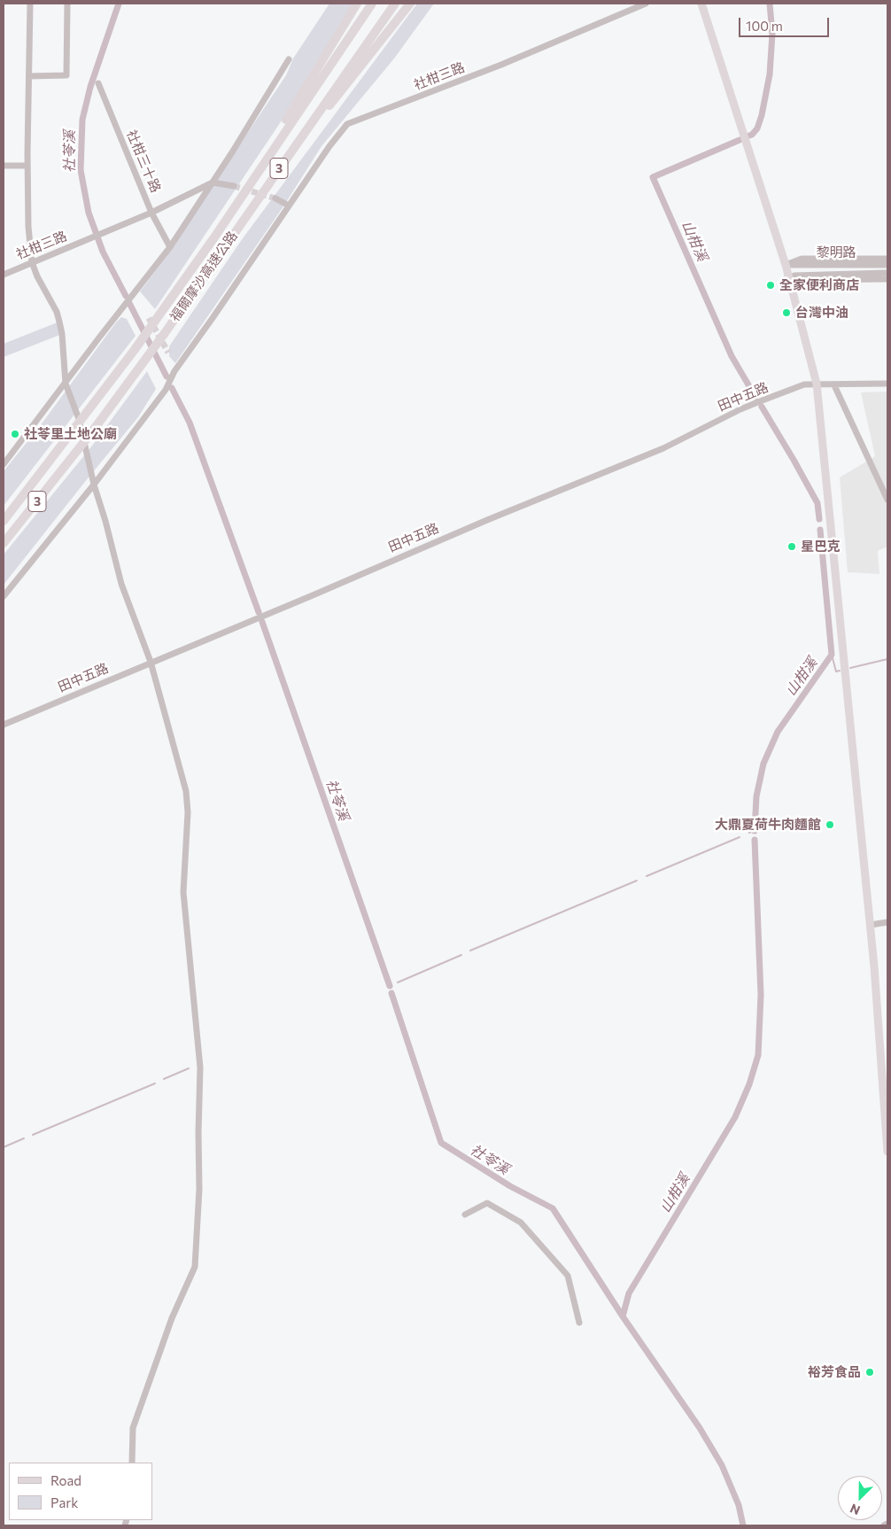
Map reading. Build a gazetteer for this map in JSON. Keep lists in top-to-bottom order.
{
  "streets": {
    "highway": ["3", "福爾摩沙高速公路"],
    "street": [
      "社柑三路",
      "社柑三十路",
      "黎明路",
      "田中五路"
    ]
  },
  "crossings": [
    ["社柑三路", "社柑三十路"]
  ],
  "water": ["社苓溪", "山柑溪"],
  "places": [
    "全家便利商店",
    "台灣中油",
    "社苓里土地公廟",
    "星巴克",
    "大鼎夏荷牛肉麵館",
    "裕芳食品"
  ],
  "legend": ["Road", "Park"],
  "scale_bar": "100 m",
  "north": "bottom left"
}
